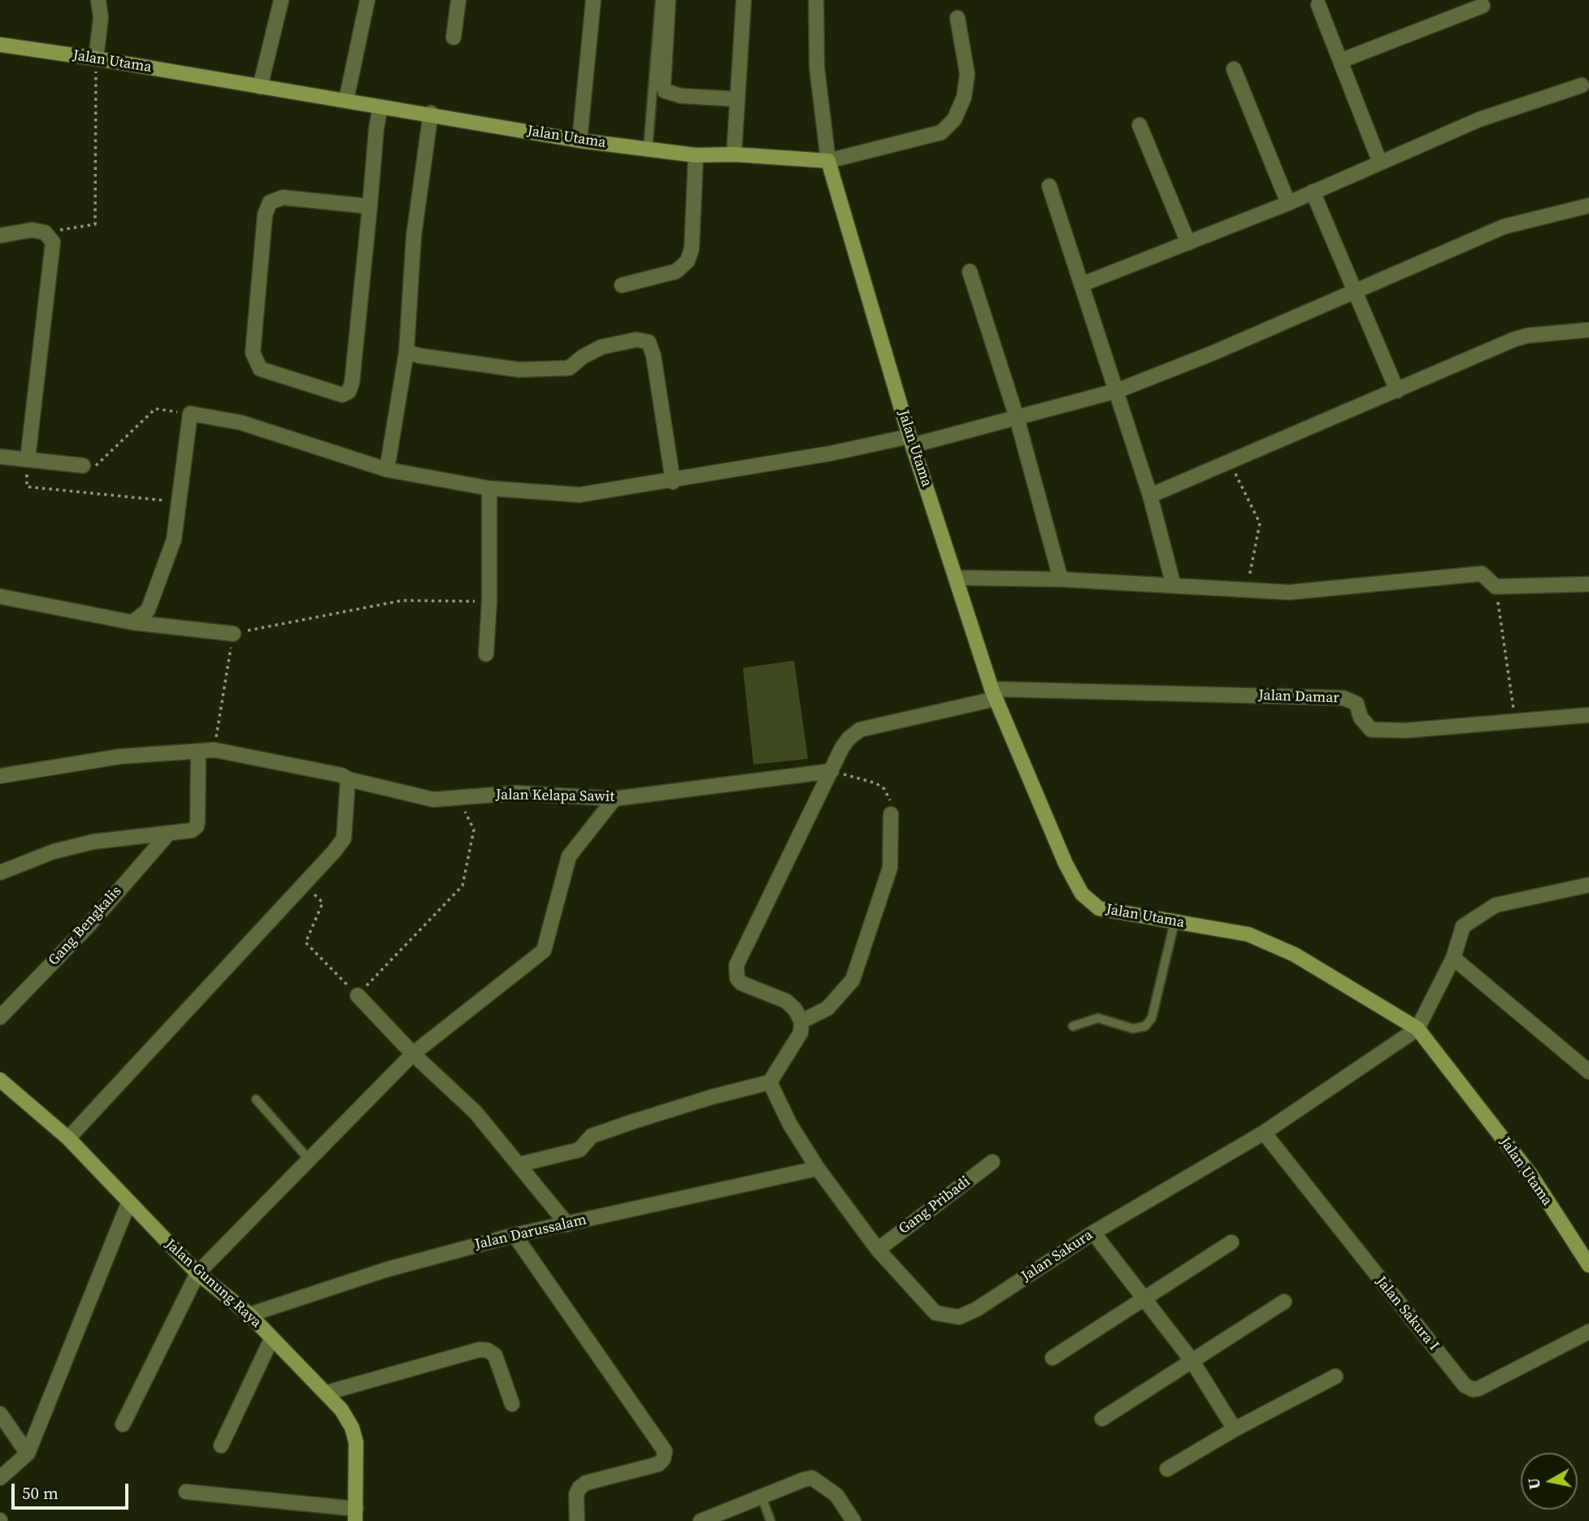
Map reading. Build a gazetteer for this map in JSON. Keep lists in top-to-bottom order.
{
  "streets": {
    "street": [
      "Jalan Utama",
      "Jalan Damar",
      "Jalan Kelapa Sawit",
      "Gang Bengkalis",
      "Gang Pribadi",
      "Jalan Darussalam",
      "Jalan Sakura",
      "Jalan Gunung Raya",
      "Jalan Sakura I"
    ]
  },
  "crossings": [
    ["Jalan Utama", "Jalan Damar"],
    ["Jalan Utama", "Jalan Sakura"],
    ["Gang Pribadi", "Jalan Sakura"],
    ["Jalan Darussalam", "Jalan Sakura"],
    ["Jalan Darussalam", "Jalan Gunung Raya"],
    ["Jalan Sakura", "Jalan Sakura I"]
  ],
  "scale_bar": "50 m",
  "north": "left"
}
